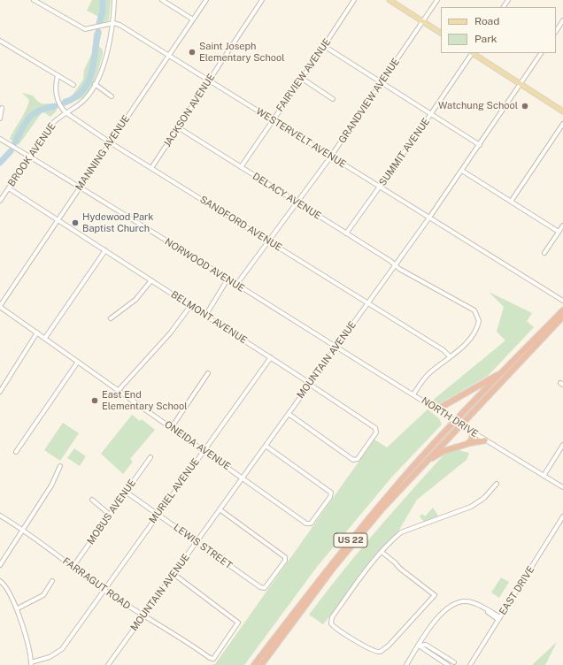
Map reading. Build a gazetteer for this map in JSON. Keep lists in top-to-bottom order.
{
  "streets": {
    "highway": ["US 22"],
    "street": [
      "FAIRVIEW AVENUE",
      "GRANDVIEW AVENUE",
      "JACKSON AVENUE",
      "WESTERVELT AVENUE",
      "SUMMIT AVENUE",
      "MANNING AVENUE",
      "BROOK AVENUE",
      "DELACY AVENUE",
      "SANDFORD AVENUE",
      "NORWOOD AVENUE",
      "BELMONT AVENUE",
      "MOUNTAIN AVENUE",
      "NORTH DRIVE",
      "ONEIDA AVENUE",
      "MURIEL AVENUE",
      "MOBUS AVENUE",
      "LEWIS STREET",
      "FARRAGUT ROAD",
      "EAST DRIVE"
    ]
  },
  "crossings": [
    ["FAIRVIEW AVENUE", "WESTERVELT AVENUE"],
    ["FAIRVIEW AVENUE", "DELACY AVENUE"],
    ["GRANDVIEW AVENUE", "WESTERVELT AVENUE"],
    ["GRANDVIEW AVENUE", "DELACY AVENUE"],
    ["GRANDVIEW AVENUE", "SANDFORD AVENUE"],
    ["GRANDVIEW AVENUE", "NORWOOD AVENUE"],
    ["JACKSON AVENUE", "WESTERVELT AVENUE"],
    ["JACKSON AVENUE", "DELACY AVENUE"],
    ["JACKSON AVENUE", "SANDFORD AVENUE"],
    ["WESTERVELT AVENUE", "SUMMIT AVENUE"],
    ["WESTERVELT AVENUE", "MANNING AVENUE"],
    ["WESTERVELT AVENUE", "BROOK AVENUE"],
    ["WESTERVELT AVENUE", "MOUNTAIN AVENUE"],
    ["SUMMIT AVENUE", "DELACY AVENUE"],
    ["MANNING AVENUE", "SANDFORD AVENUE"],
    ["MANNING AVENUE", "NORWOOD AVENUE"],
    ["MANNING AVENUE", "BELMONT AVENUE"],
    ["MANNING AVENUE", "ONEIDA AVENUE"],
    ["BROOK AVENUE", "SANDFORD AVENUE"],
    ["BROOK AVENUE", "NORWOOD AVENUE"],
    ["BROOK AVENUE", "BELMONT AVENUE"],
    ["DELACY AVENUE", "SANDFORD AVENUE"],
    ["DELACY AVENUE", "MOUNTAIN AVENUE"],
    ["SANDFORD AVENUE", "MOUNTAIN AVENUE"],
    ["NORWOOD AVENUE", "MOUNTAIN AVENUE"],
    ["NORWOOD AVENUE", "NORTH DRIVE"],
    ["BELMONT AVENUE", "MOUNTAIN AVENUE"],
    ["BELMONT AVENUE", "MURIEL AVENUE"],
    ["MOUNTAIN AVENUE", "NORTH DRIVE"],
    ["MOUNTAIN AVENUE", "ONEIDA AVENUE"],
    ["MOUNTAIN AVENUE", "LEWIS STREET"],
    ["MOUNTAIN AVENUE", "FARRAGUT ROAD"],
    ["NORTH DRIVE", "US 22"],
    ["ONEIDA AVENUE", "MURIEL AVENUE"],
    ["MURIEL AVENUE", "LEWIS STREET"],
    ["MURIEL AVENUE", "FARRAGUT ROAD"],
    ["MOBUS AVENUE", "LEWIS STREET"],
    ["MOBUS AVENUE", "FARRAGUT ROAD"]
  ],
  "places": [
    "Saint Joseph Elementary School",
    "Watchung School",
    "Hydewood Park Baptist Church",
    "East End Elementary School"
  ],
  "legend": ["Road", "Park"]
}
